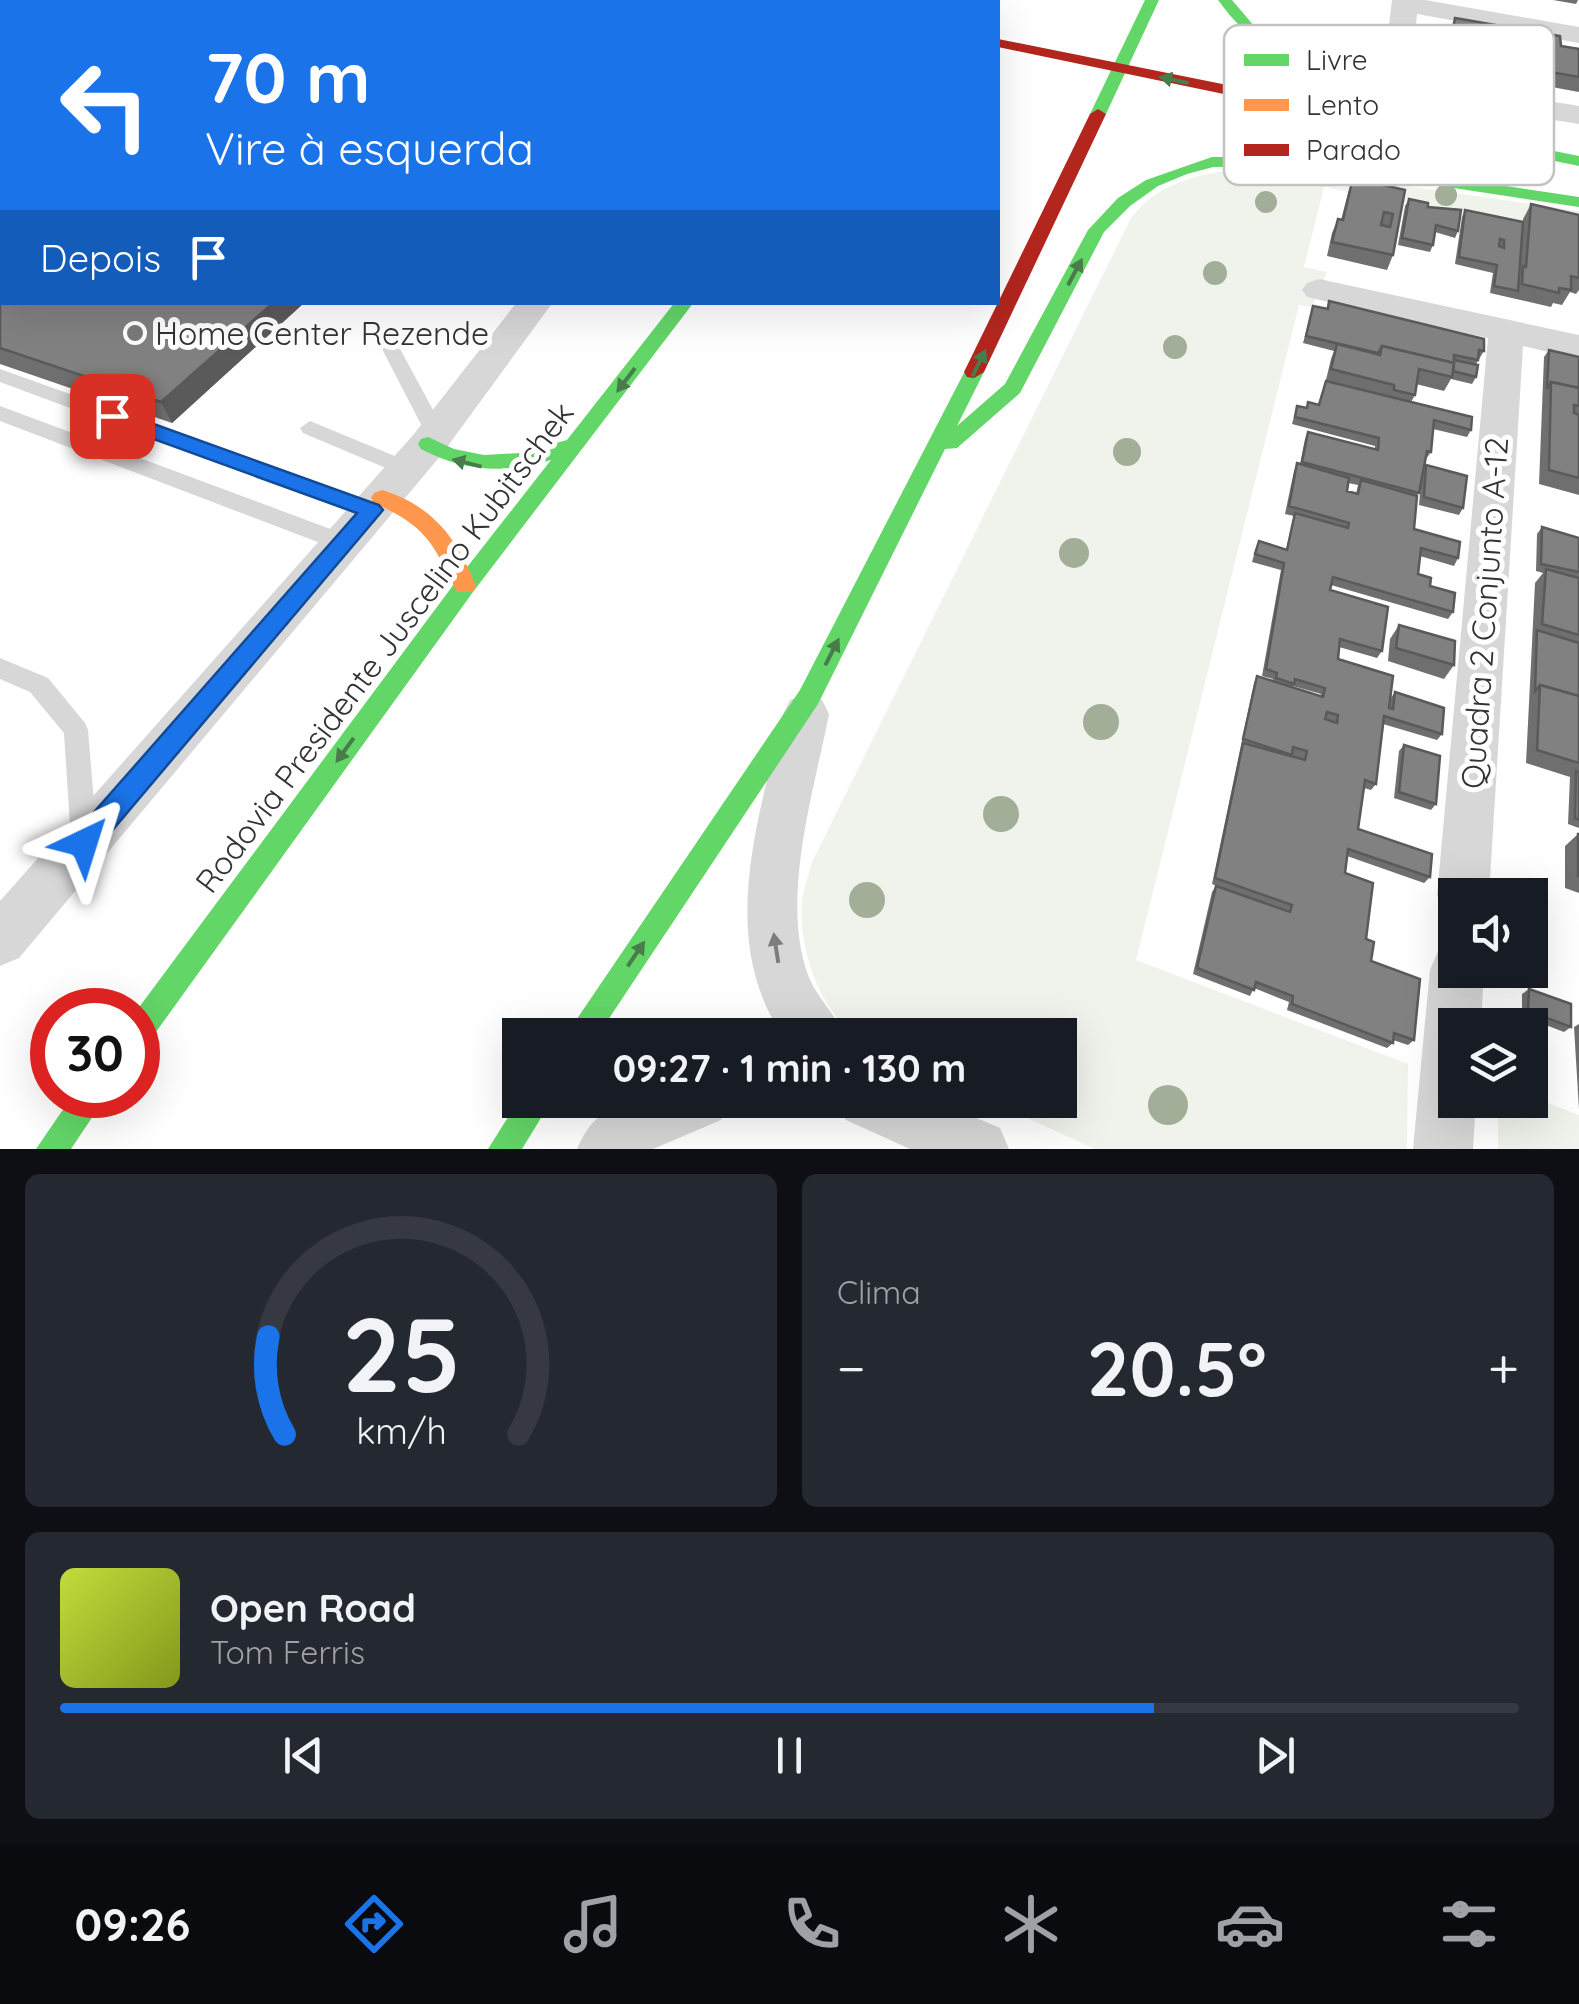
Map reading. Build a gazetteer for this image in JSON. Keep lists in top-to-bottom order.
{
  "streets": {
    "main road": ["Rodovia Presidente Juscelino Kubitschek"],
    "street": ["Quadra 2 Conjunto A-12"]
  },
  "one_way": ["Rodovia Presidente Juscelino Kubitschek"],
  "places": ["Home Center Rezende"],
  "legend": ["Livre", "Lento", "Parado"],
  "page": {
    "turn": ["70 m", "Vire à esquerda"],
    "then": "Depois",
    "limit": "30",
    "trip": "09:27 · 1 min · 130 m",
    "tile": "Clima",
    "heat": ["−", "20.5°", "+"],
    "song": ["Open Road", "Tom Ferris"],
    "tabs": "09:26",
    "gauge": ["25", "km/h"]
  }
}
